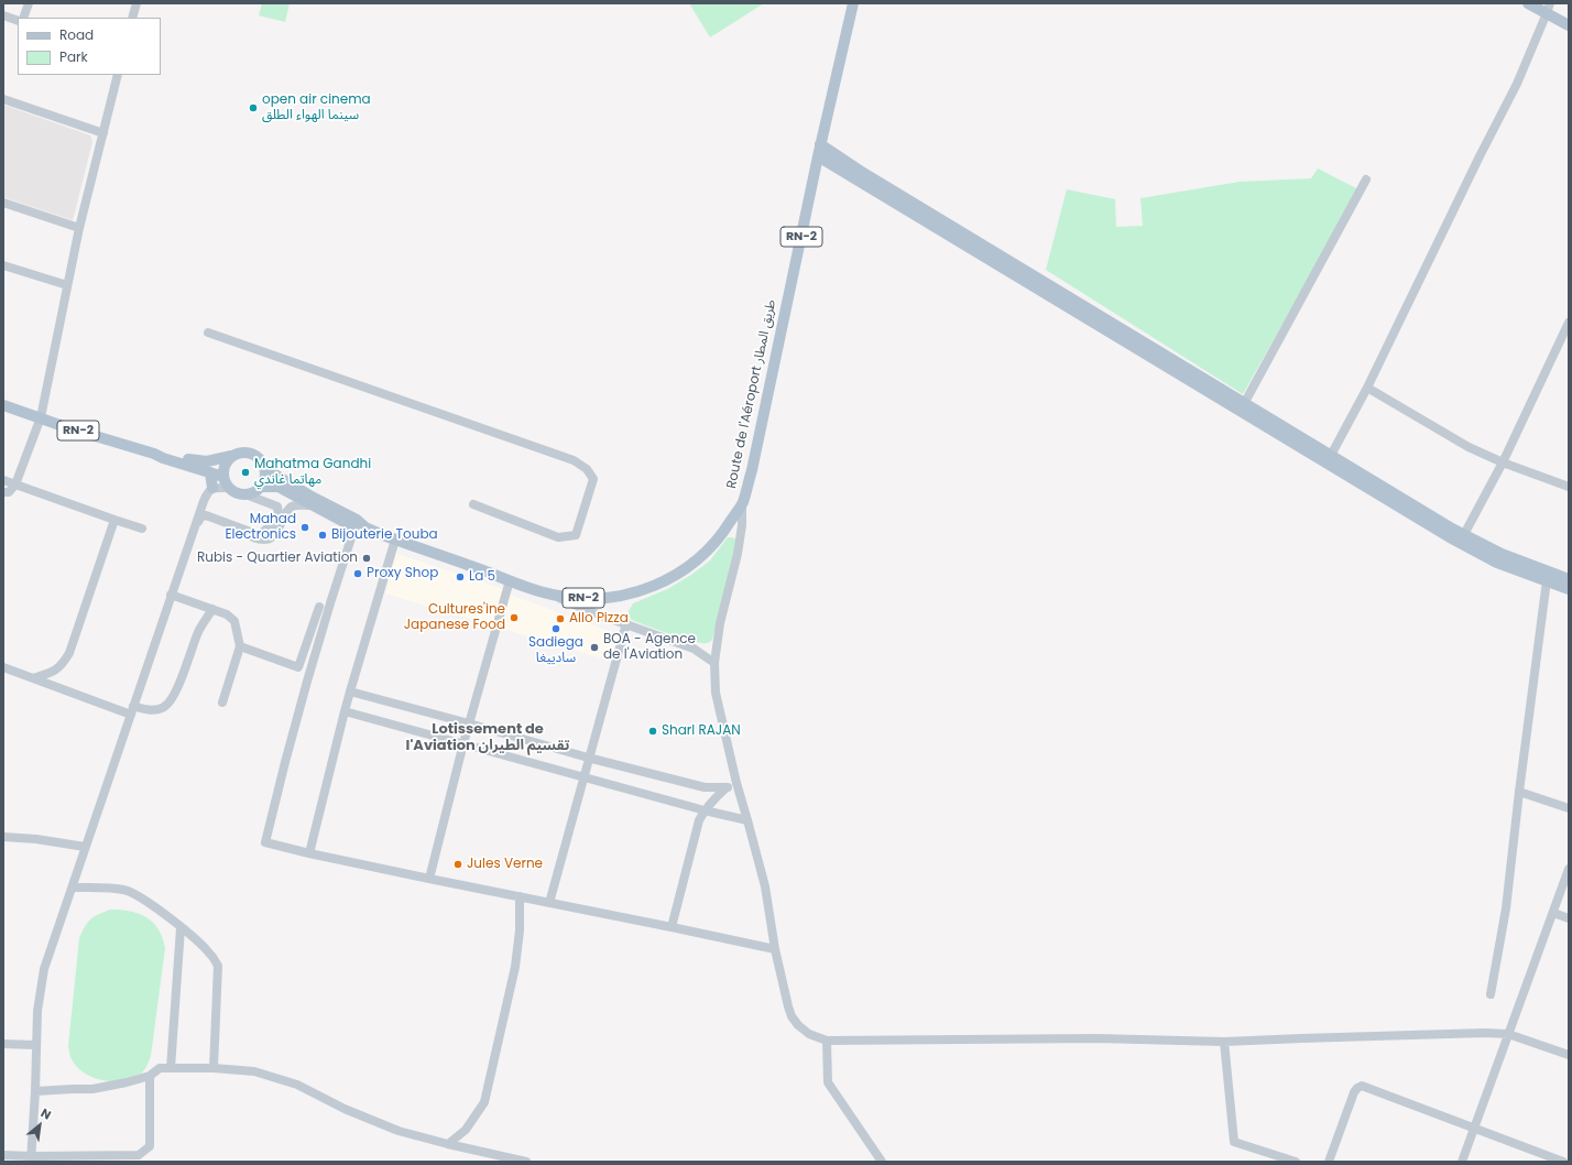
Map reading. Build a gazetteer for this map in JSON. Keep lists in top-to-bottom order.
{
  "streets": {
    "main road": ["RN-2", "Route de l'Aéroport طريق المطار"]
  },
  "crossings": [
    ["RN-2", "Route de l'Aéroport طريق المطار"]
  ],
  "districts": ["Lotissement de l'Aviation تقسيم الطيران"],
  "places": [
    "open air cinema سينما الهواء الطلق",
    "Mahatma Gandhi مهاتما غاندي",
    "Mahad Electronics",
    "Bijouterie Touba",
    "Rubis - Quartier Aviation",
    "Proxy Shop",
    "La 5",
    "Cultures'ine Japanese Food",
    "Allo Pizza",
    "Sadiega سادييغا",
    "BOA - Agence de l'Aviation",
    "Sharl RAJAN",
    "Jules Verne"
  ],
  "legend": ["Road", "Park"],
  "north": "top right"
}
